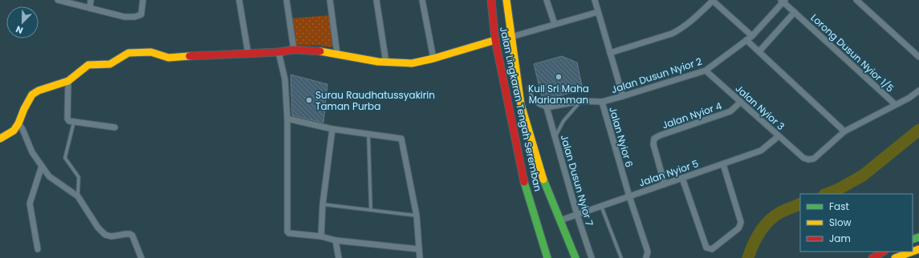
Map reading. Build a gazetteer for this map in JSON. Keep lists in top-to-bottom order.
{
  "streets": {
    "main road": ["Jalan Lingkaran Tengah Seremban"],
    "street": [
      "Lorong Dusun Nyior 1/5",
      "Jalan Dusun Nyior 2",
      "Jalan Nyior 3",
      "Jalan Nyior 4",
      "Jalan Nyior 6",
      "Jalan Nyior 5",
      "Jalan Dusun Nyior 7"
    ]
  },
  "crossings": [
    ["Lorong Dusun Nyior 1/5", "Jalan Dusun Nyior 2"],
    ["Jalan Dusun Nyior 2", "Jalan Nyior 3"],
    ["Jalan Dusun Nyior 2", "Jalan Nyior 6"],
    ["Jalan Dusun Nyior 2", "Jalan Dusun Nyior 7"],
    ["Jalan Nyior 3", "Jalan Nyior 4"],
    ["Jalan Nyior 3", "Jalan Nyior 5"],
    ["Jalan Lingkaran Tengah Seremban", "Jalan Nyior 5"],
    ["Jalan Nyior 4", "Jalan Nyior 5"],
    ["Jalan Nyior 6", "Jalan Nyior 5"],
    ["Jalan Nyior 5", "Jalan Dusun Nyior 7"]
  ],
  "places": ["Kuil Sri Maha Mariamman", "Surau Raudhatussyakirin Taman Purba"],
  "legend": ["Fast", "Slow", "Jam"],
  "north": "bottom left"
}
